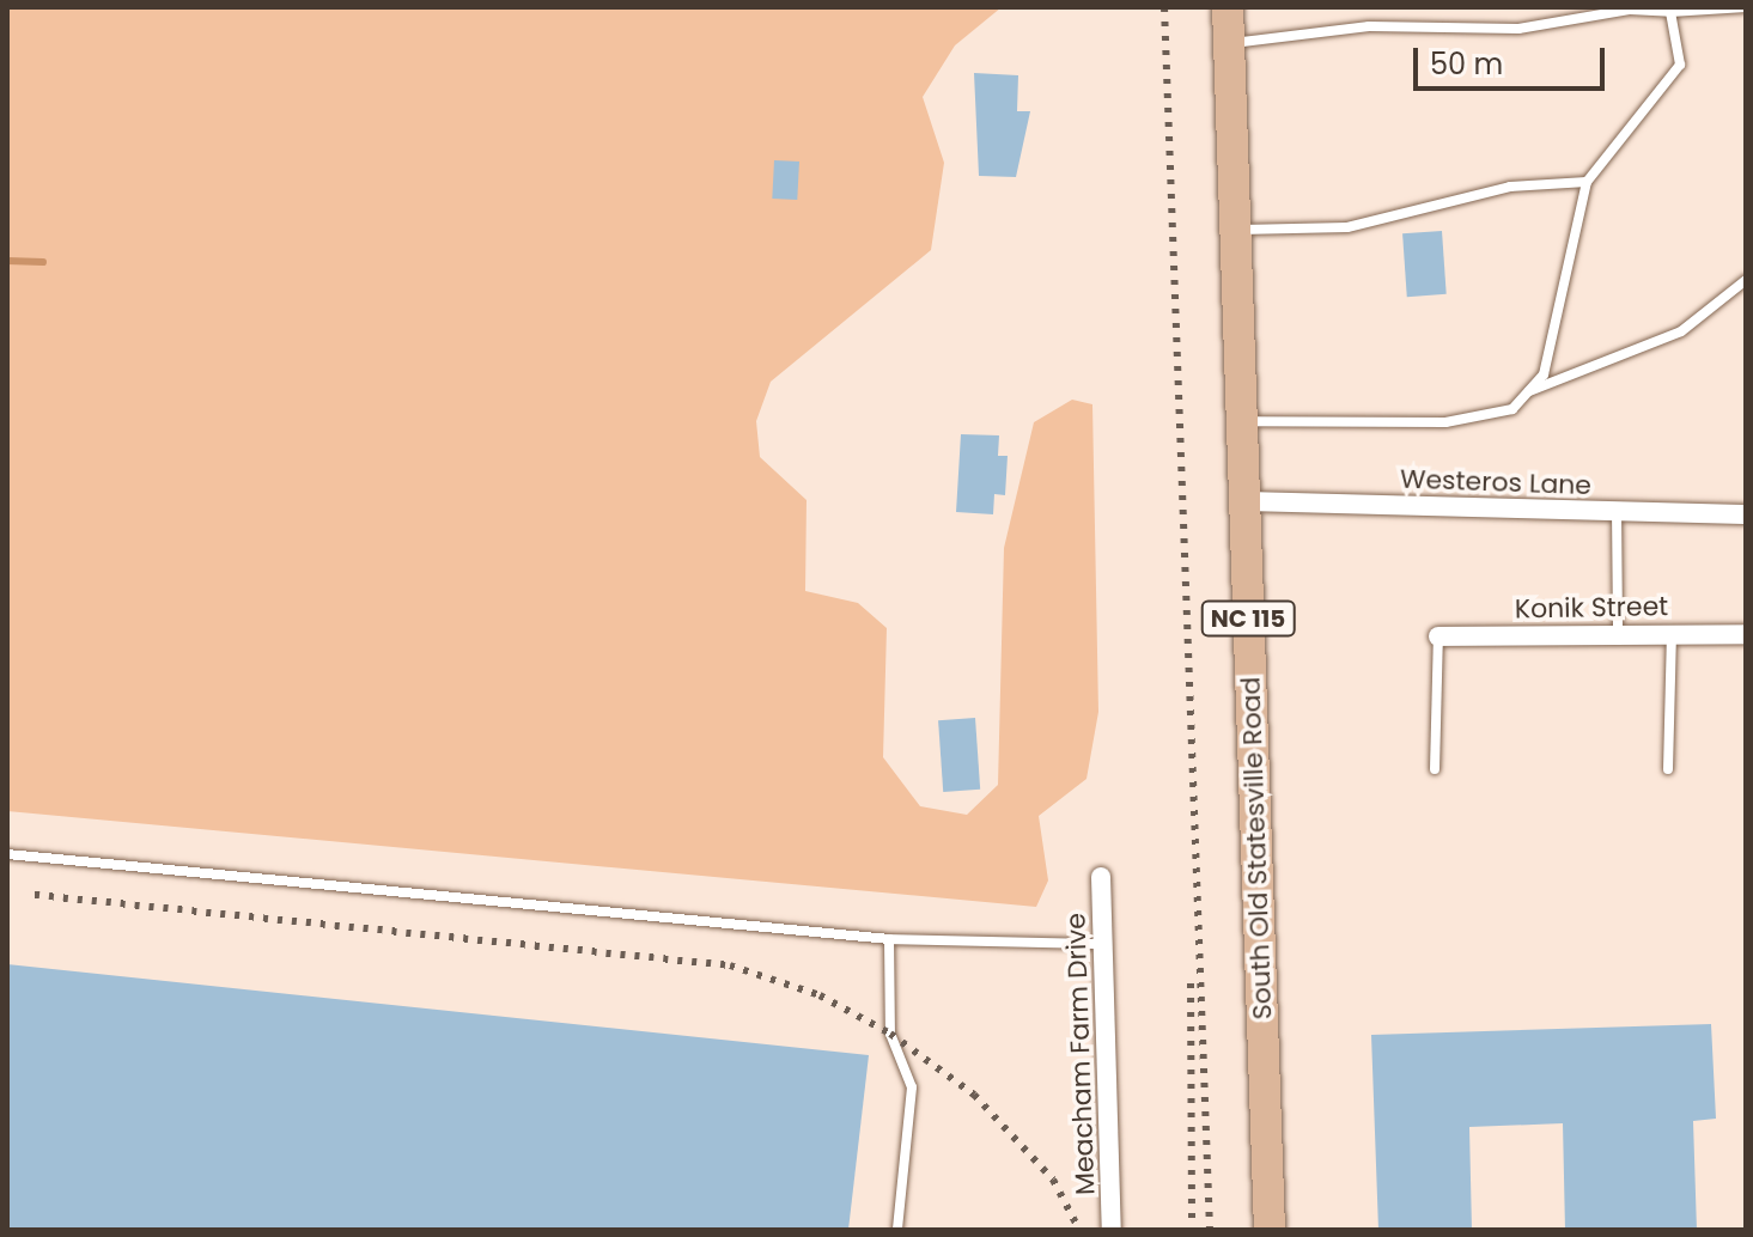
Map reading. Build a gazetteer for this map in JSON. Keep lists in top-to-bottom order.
{
  "streets": {
    "main road": ["NC 115", "South Old Statesville Road"],
    "street": ["Westeros Lane", "Konik Street", "Meacham Farm Drive"]
  },
  "crossings": [
    ["Westeros Lane", "South Old Statesville Road"]
  ],
  "scale_bar": "50 m"
}
